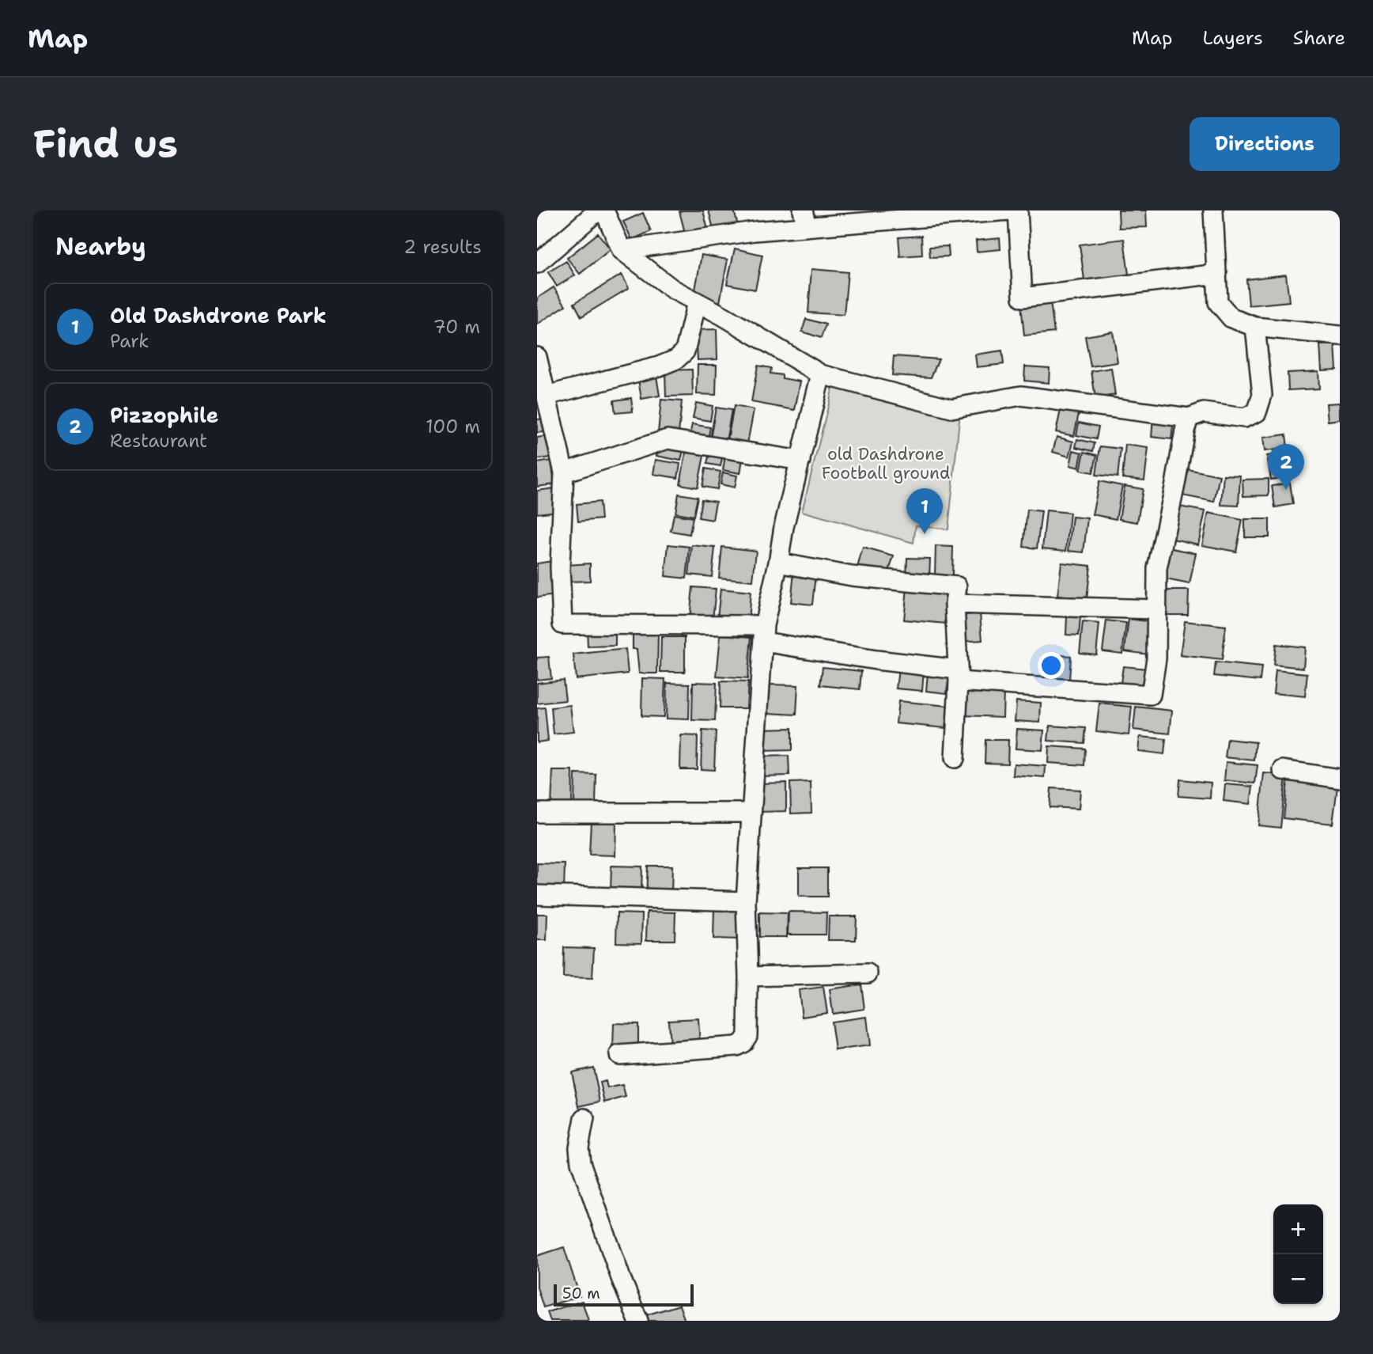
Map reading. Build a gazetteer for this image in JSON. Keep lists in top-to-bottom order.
{
  "parks": ["old Dashdrone Football ground"],
  "scale_bar": "50 m",
  "page": {
    "header": "Map",
    "nav": ["Map", "Layers", "Share"],
    "buttons": "Directions",
    "title": "Find us",
    "heading": ["Nearby", "2 results"],
    "list": [
      {
        "mark": "1",
        "name": "Old Dashdrone Park",
        "note": "Park",
        "value": "70 m"
      },
      {
        "mark": "2",
        "name": "Pizzophile",
        "note": "Restaurant",
        "value": "100 m"
      }
    ],
    "pins": ["2", "1"],
    "map_buttons": ["+", "−"],
    "scale": "50 m"
  }
}
